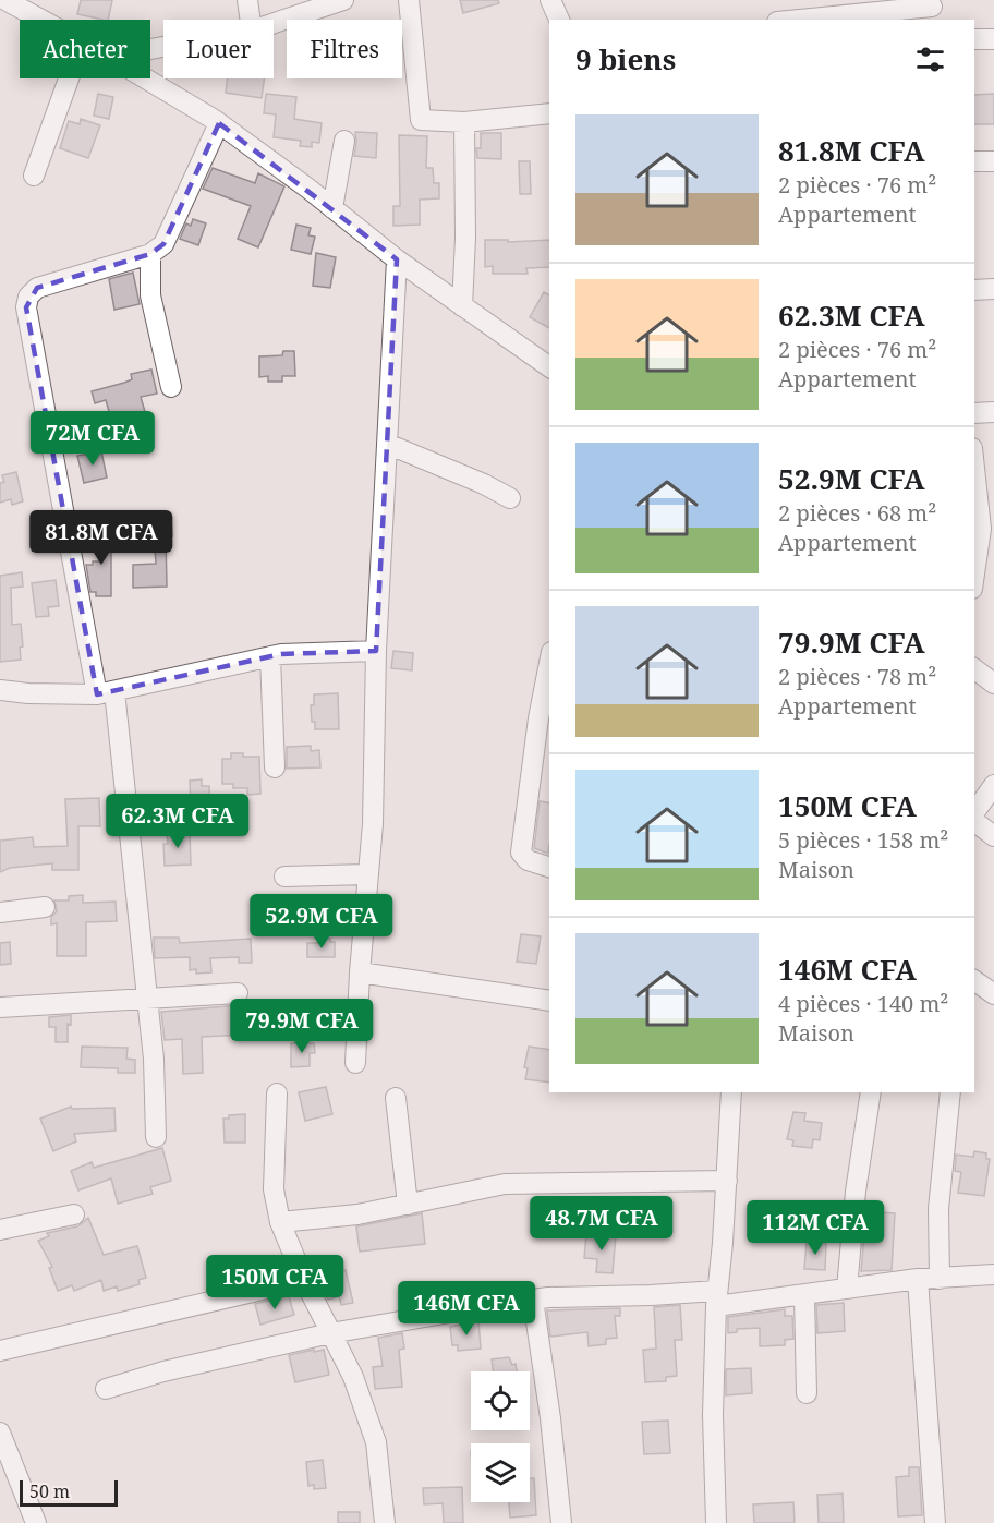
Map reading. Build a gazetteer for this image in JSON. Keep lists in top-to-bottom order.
{
  "scale_bar": "50 m",
  "page": {
    "chip": ["Acheter", "Louer", "Filtres"],
    "heading": "9 biens",
    "list": [
      {
        "name": "81.8M CFA",
        "note": "2 pièces · 76 m² · Appartement"
      },
      {
        "name": "62.3M CFA",
        "note": "2 pièces · 76 m² · Appartement"
      },
      {
        "name": "52.9M CFA",
        "note": "2 pièces · 68 m² · Appartement"
      },
      {
        "name": "79.9M CFA",
        "note": "2 pièces · 78 m² · Appartement"
      },
      {
        "name": "150M CFA",
        "note": "5 pièces · 158 m² · Maison"
      },
      {
        "name": "146M CFA",
        "note": "4 pièces · 140 m² · Maison"
      }
    ],
    "price": [
      "72M CFA",
      "81.8M CFA",
      "62.3M CFA",
      "52.9M CFA",
      "79.9M CFA",
      "48.7M CFA",
      "112M CFA",
      "150M CFA",
      "146M CFA"
    ],
    "scale": "50 m"
  }
}
